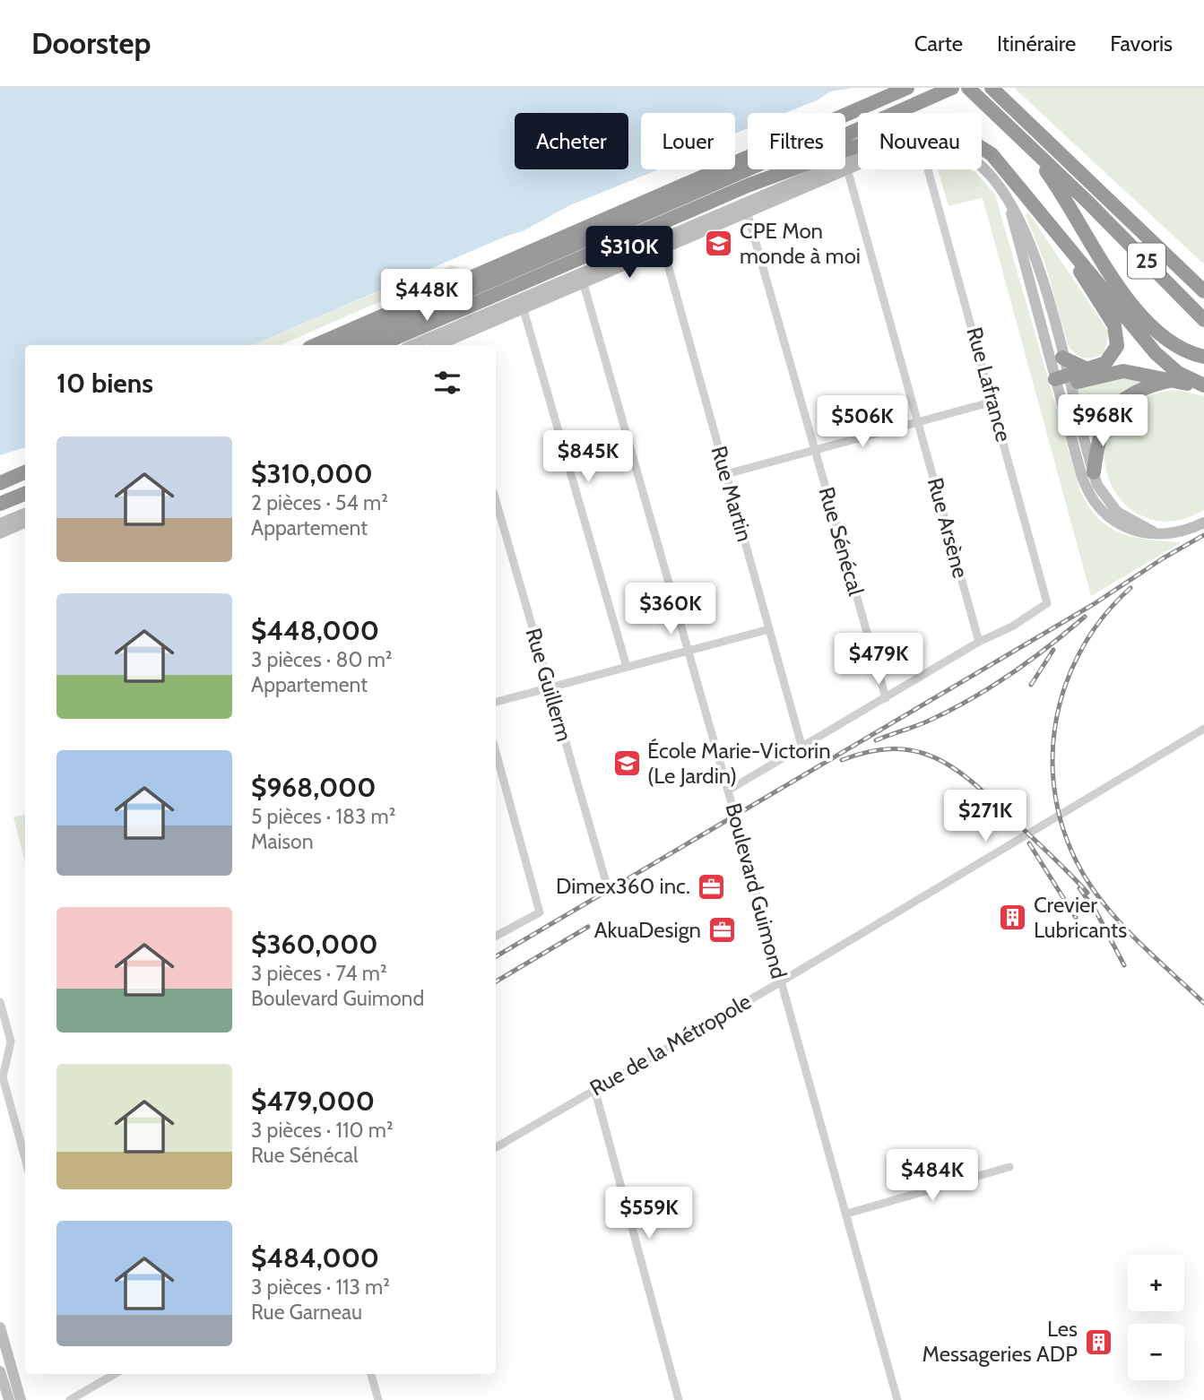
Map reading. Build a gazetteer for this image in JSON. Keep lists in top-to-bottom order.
{
  "streets": {
    "highway": ["25"],
    "street": [
      "Rue Lafrance",
      "Rue Martin",
      "Rue Arsène",
      "Rue Sénécal",
      "Rue Guillerm",
      "Boulevard Guimond",
      "Rue de la Métropole"
    ]
  },
  "crossings": [
    ["Rue Lafrance", "Rue Arsène"],
    ["Boulevard Guimond", "Rue de la Métropole"]
  ],
  "places": {
    "school or university": ["CPE Mon monde à moi", "École Marie-Victorin (Le Jardin)"],
    "office": ["Dimex360 inc.", "AkuaDesign"],
    "building": ["Crevier Lubricants", "Les Messageries ADP"]
  },
  "page": {
    "header": "Doorstep",
    "nav": ["Carte", "Itinéraire", "Favoris"],
    "chip": [
      "Acheter",
      "Louer",
      "Filtres",
      "Nouveau"
    ],
    "price": [
      "$310K",
      "$448K",
      "$968K",
      "$506K",
      "$845K",
      "$360K",
      "$479K",
      "$271K",
      "$484K",
      "$559K"
    ],
    "heading": "10 biens",
    "list": [
      {
        "name": "$310,000",
        "note": "2 pièces · 54 m² · Appartement"
      },
      {
        "name": "$448,000",
        "note": "3 pièces · 80 m² · Appartement"
      },
      {
        "name": "$968,000",
        "note": "5 pièces · 183 m² · Maison"
      },
      {
        "name": "$360,000",
        "note": "3 pièces · 74 m² · Boulevard Guimond"
      },
      {
        "name": "$479,000",
        "note": "3 pièces · 110 m² · Rue Sénécal"
      },
      {
        "name": "$484,000",
        "note": "3 pièces · 113 m² · Rue Garneau"
      }
    ],
    "map_buttons": ["+", "−"]
  }
}
